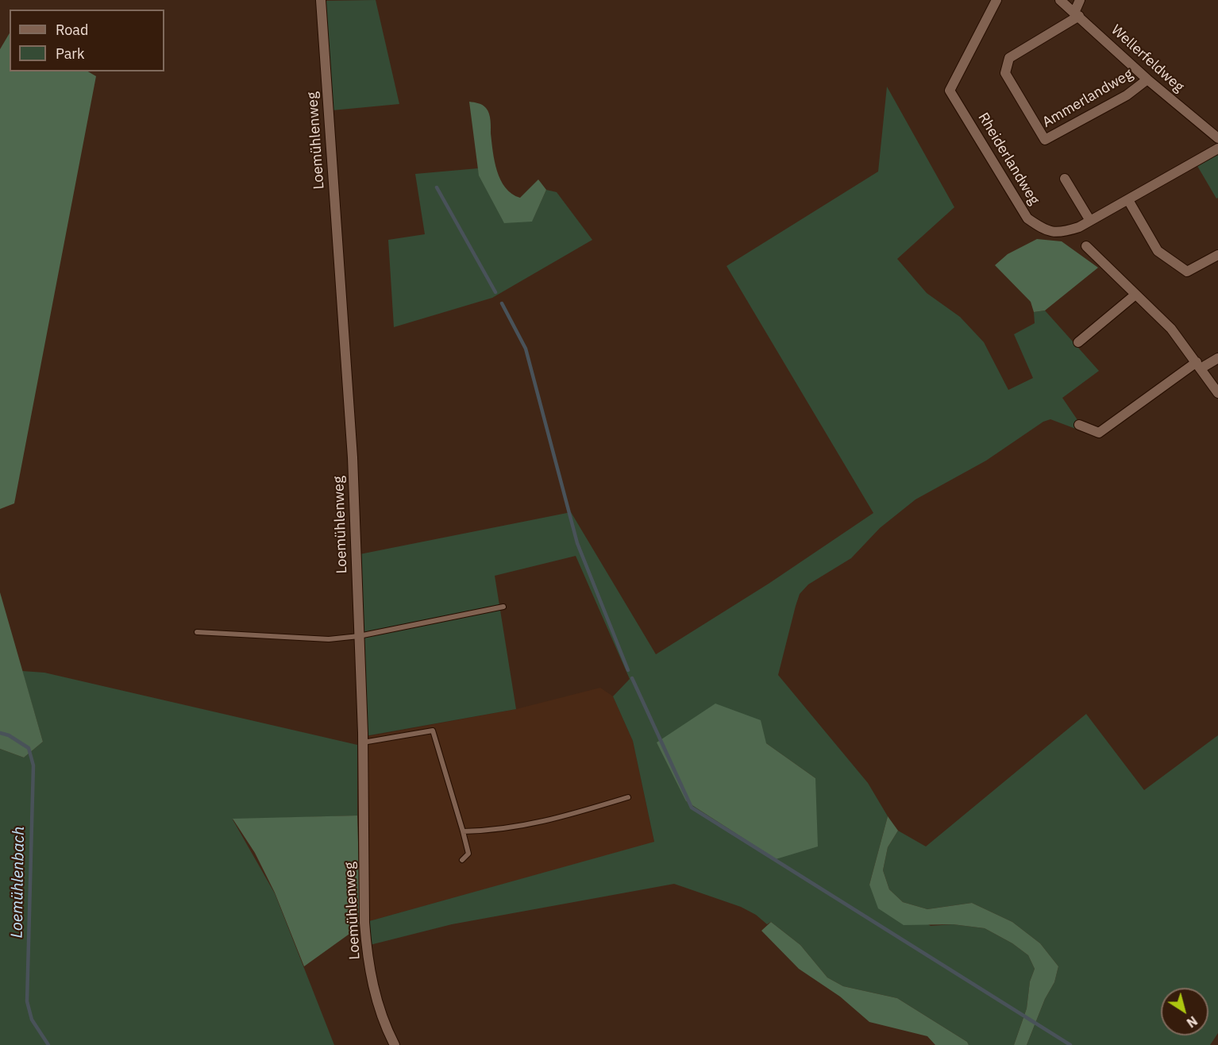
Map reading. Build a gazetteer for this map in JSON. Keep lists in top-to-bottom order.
{
  "streets": {
    "street": [
      "Wellerfeldweg",
      "Ammerlandweg",
      "Loemühlenweg",
      "Rheiderlandweg"
    ]
  },
  "crossings": [
    ["Wellerfeldweg", "Ammerlandweg"]
  ],
  "water": ["Loemühlenbach"],
  "legend": ["Road", "Park"],
  "north": "bottom right"
}
